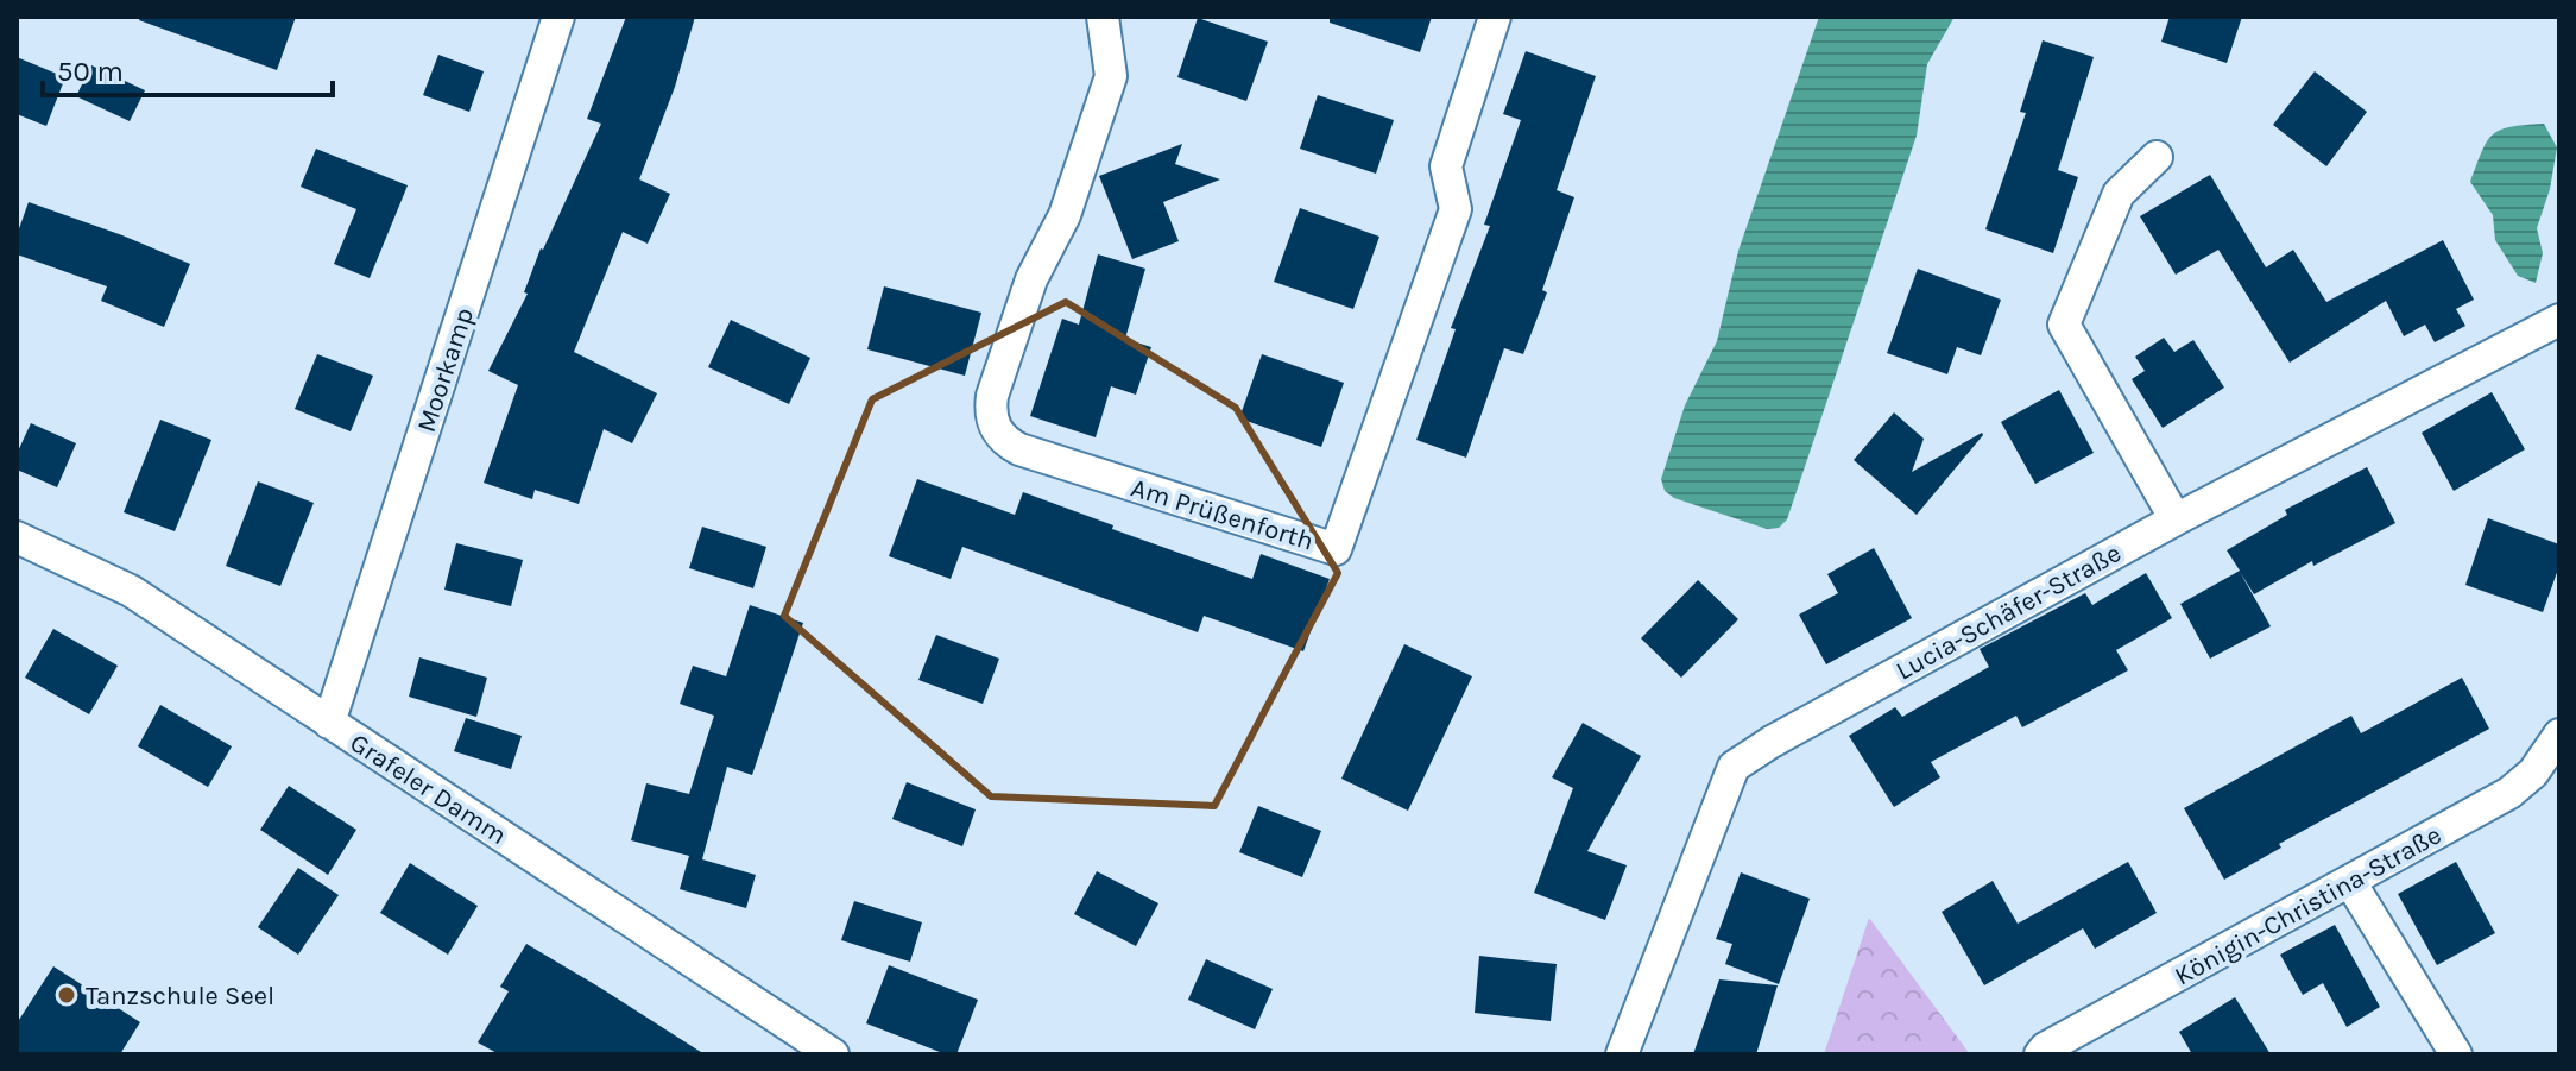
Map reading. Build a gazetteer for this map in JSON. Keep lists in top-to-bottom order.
{
  "streets": {
    "street": [
      "Moorkamp",
      "Am Prüßenforth",
      "Lucia-Schäfer-Straße",
      "Grafeler Damm",
      "Königin-Christina-Straße"
    ]
  },
  "crossings": [
    ["Moorkamp", "Grafeler Damm"]
  ],
  "places": ["Tanzschule Seel"],
  "scale_bar": "50 m"
}
